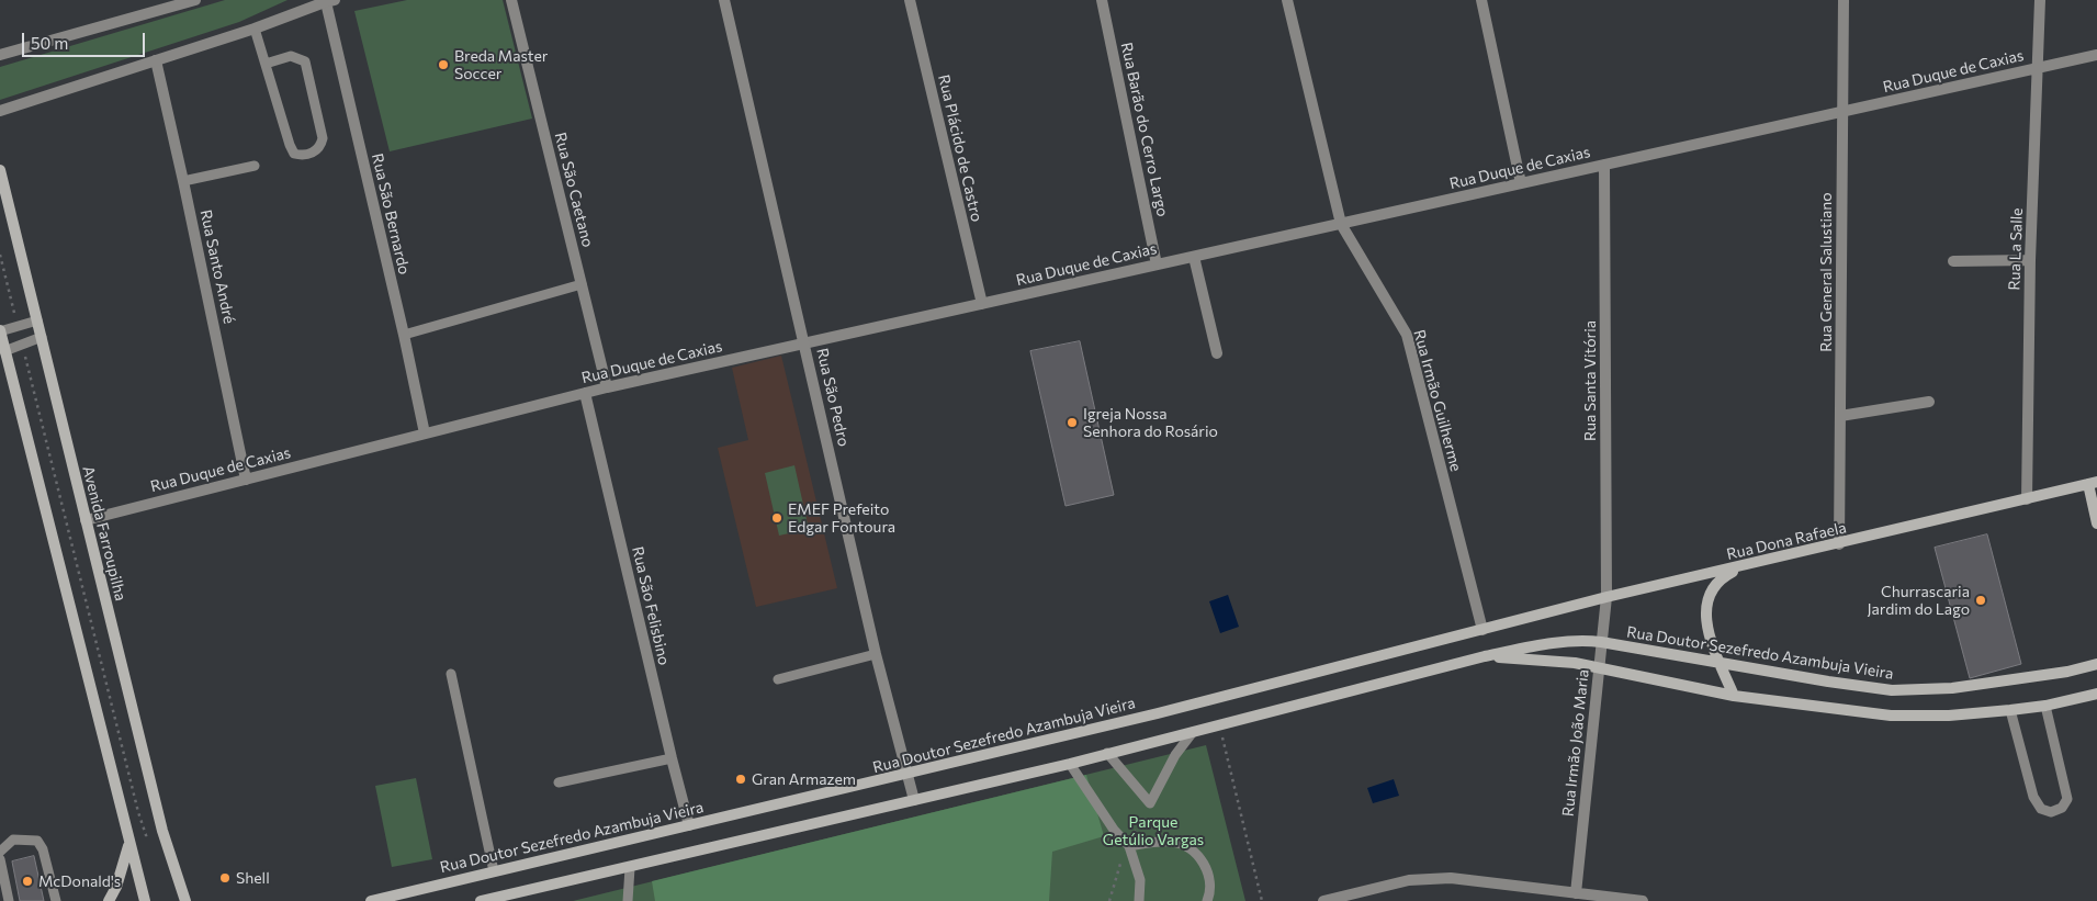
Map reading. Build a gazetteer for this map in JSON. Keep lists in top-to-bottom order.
{
  "streets": {
    "main road": ["Avenida Farroupilha", "Rua Dona Rafaela", "Rua Doutor Sezefredo Azambuja Vieira"],
    "street": [
      "Rua Duque de Caxias",
      "Rua Barão do Cerro Largo",
      "Rua Plácido de Castro",
      "Rua São Caetano",
      "Rua São Bernardo",
      "Rua La Salle",
      "Rua Santo André",
      "Rua General Salustiano",
      "Rua Santa Vitória",
      "Rua São Pedro",
      "Rua Irmão Guilherme",
      "Rua São Felisbino",
      "Rua Irmão João Maria"
    ]
  },
  "crossings": [
    ["Rua Duque de Caxias", "Rua Barão do Cerro Largo"],
    ["Rua Duque de Caxias", "Rua Plácido de Castro"],
    ["Rua Duque de Caxias", "Rua São Caetano"],
    ["Rua Duque de Caxias", "Rua São Bernardo"],
    ["Rua Duque de Caxias", "Rua La Salle"],
    ["Rua Duque de Caxias", "Rua Santo André"],
    ["Rua Duque de Caxias", "Rua General Salustiano"],
    ["Rua Duque de Caxias", "Rua Santa Vitória"],
    ["Rua Duque de Caxias", "Rua São Pedro"],
    ["Rua Duque de Caxias", "Rua Irmão Guilherme"],
    ["Rua Duque de Caxias", "Avenida Farroupilha"],
    ["Rua Duque de Caxias", "Rua São Felisbino"],
    ["Rua La Salle", "Rua Dona Rafaela"],
    ["Rua General Salustiano", "Rua Dona Rafaela"],
    ["Rua Santa Vitória", "Rua Dona Rafaela"],
    ["Rua Santa Vitória", "Rua Irmão João Maria"],
    ["Rua São Pedro", "Rua Doutor Sezefredo Azambuja Vieira"],
    ["Rua Irmão Guilherme", "Rua Dona Rafaela"],
    ["Rua Irmão Guilherme", "Rua Doutor Sezefredo Azambuja Vieira"],
    ["Rua Dona Rafaela", "Rua Doutor Sezefredo Azambuja Vieira"],
    ["Rua Dona Rafaela", "Rua Irmão João Maria"],
    ["Rua São Felisbino", "Rua Doutor Sezefredo Azambuja Vieira"],
    ["Rua Doutor Sezefredo Azambuja Vieira", "Rua Irmão João Maria"]
  ],
  "parks": ["Parque Getúlio Vargas"],
  "places": [
    "Breda Master Soccer",
    "Igreja Nossa Senhora do Rosário",
    "EMEF Prefeito Edgar Fontoura",
    "Churrascaria Jardim do Lago",
    "Gran Armazem",
    "Shell",
    "McDonald's"
  ],
  "scale_bar": "50 m"
}
